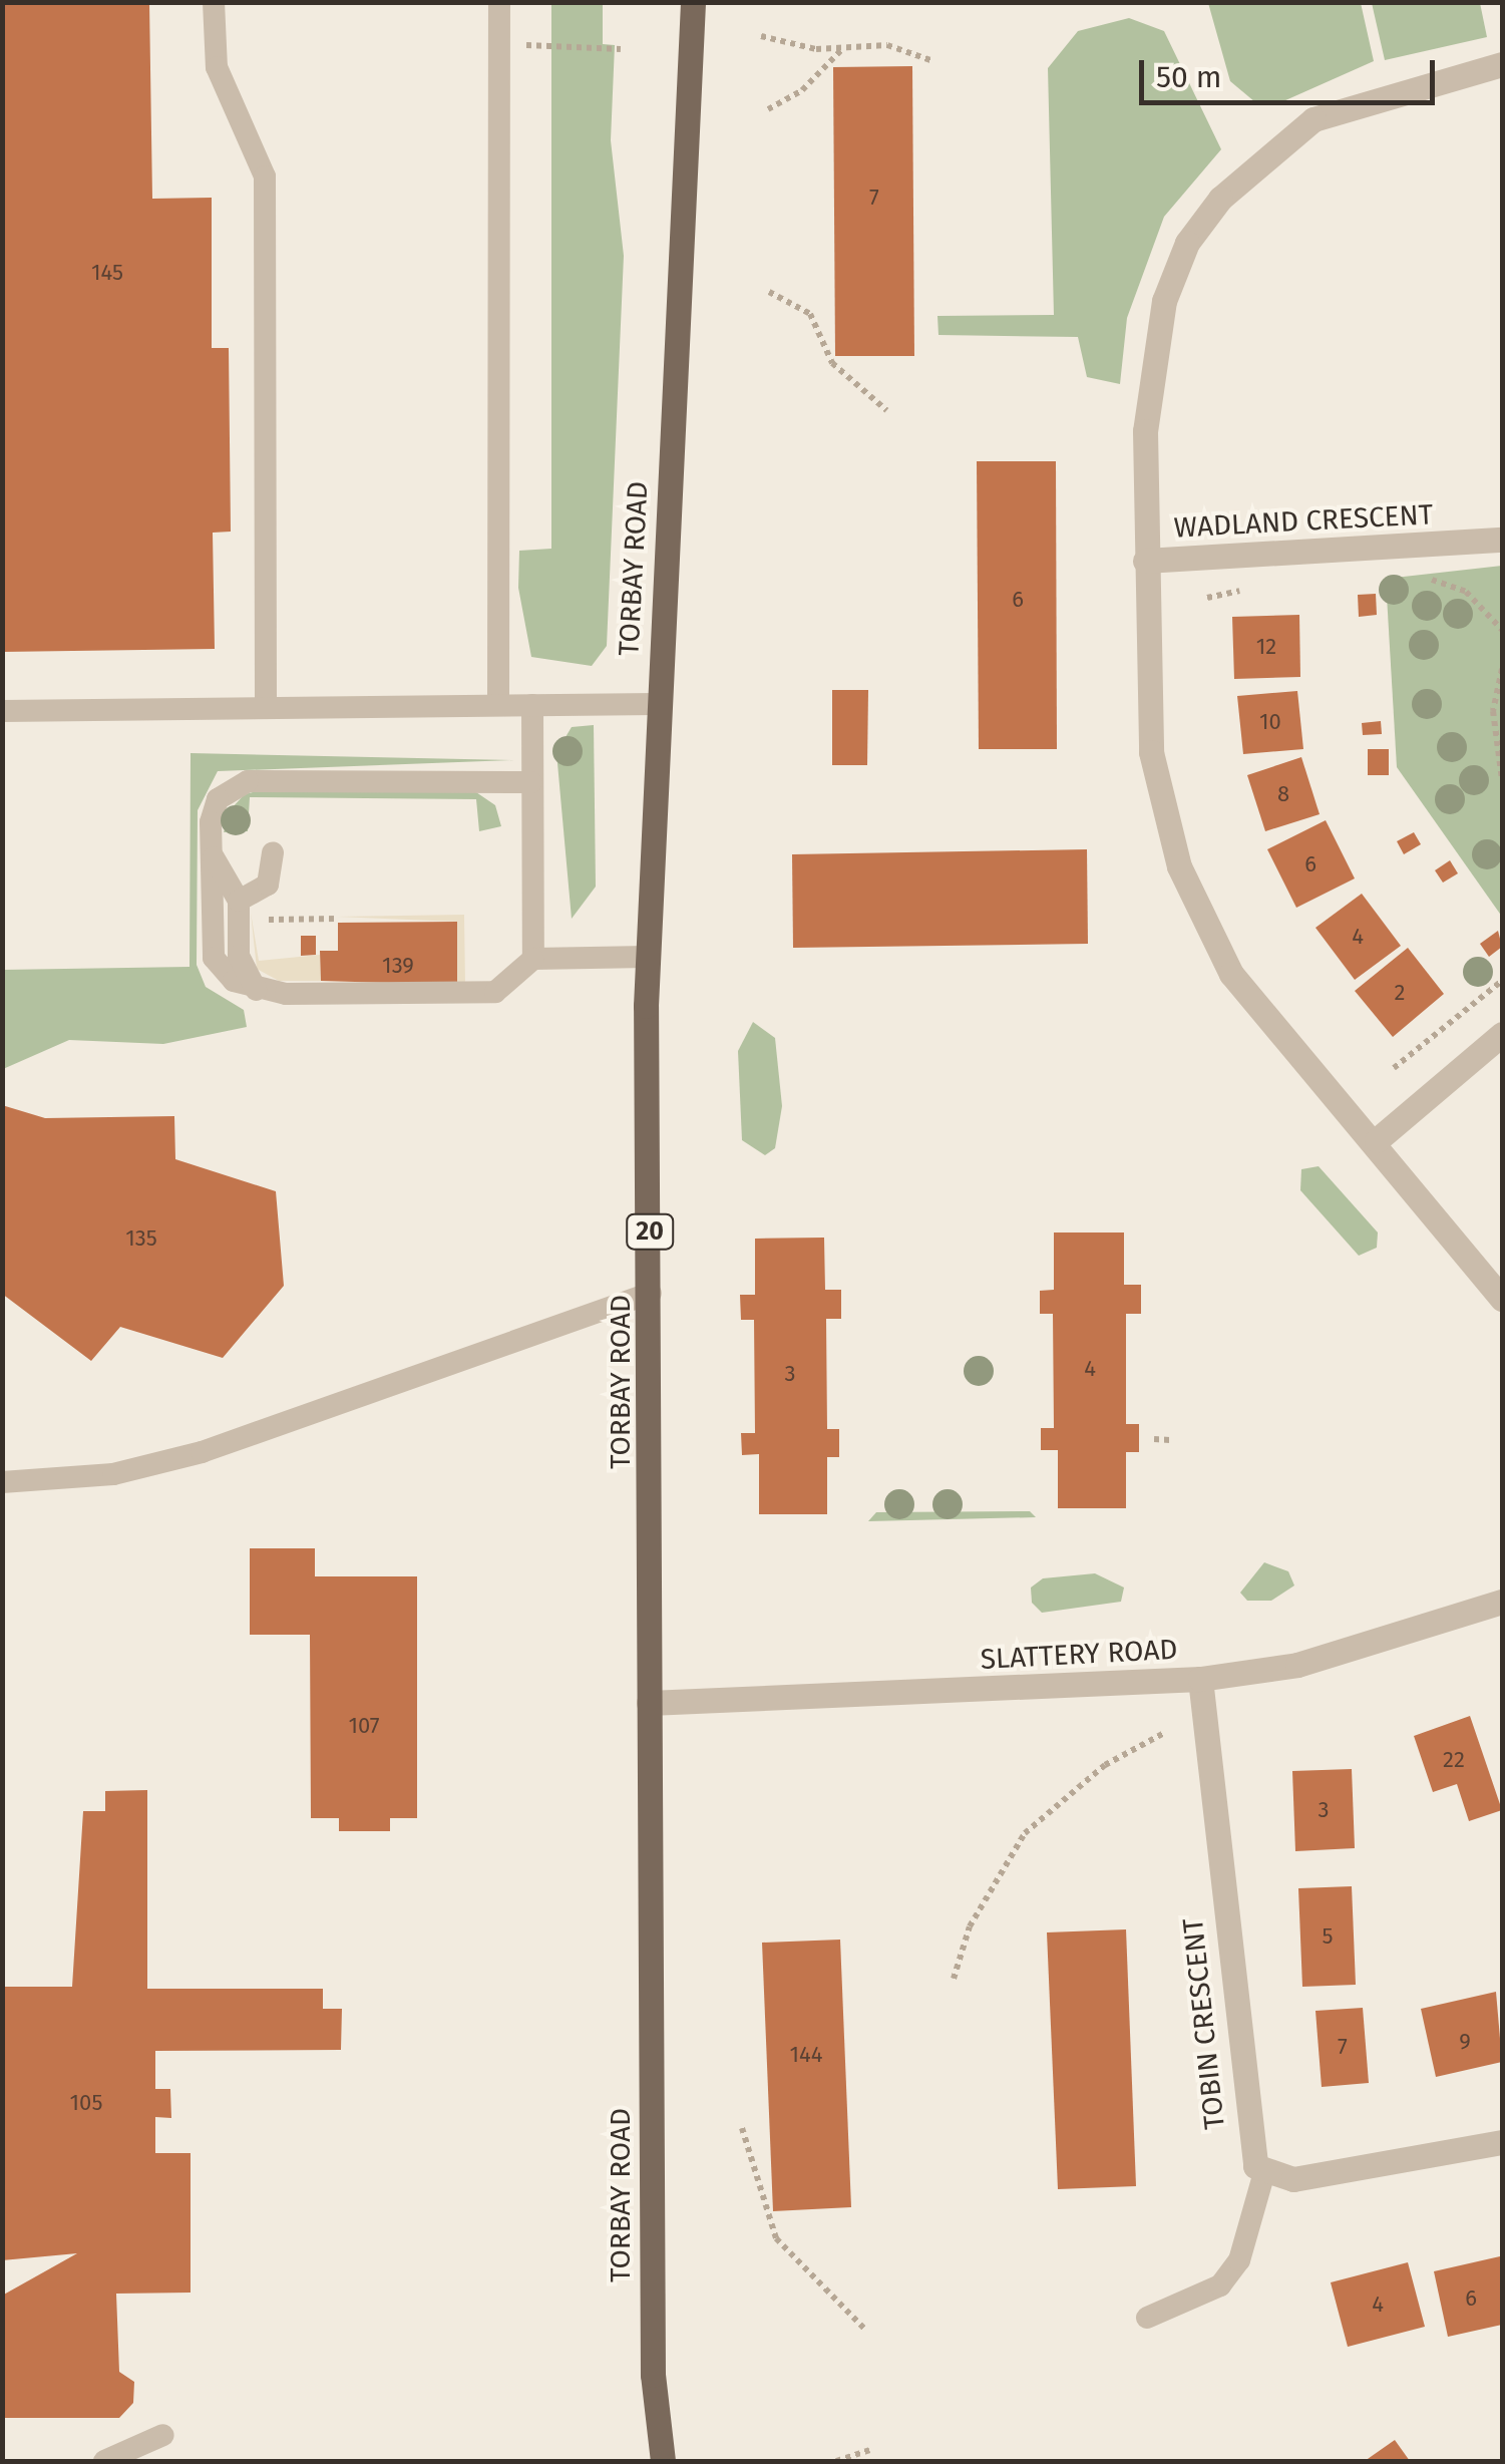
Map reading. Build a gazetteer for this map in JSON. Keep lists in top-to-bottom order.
{
  "streets": {
    "main road": ["TORBAY ROAD", "20"],
    "street": ["WADLAND CRESCENT", "SLATTERY ROAD", "TOBIN CRESCENT"]
  },
  "crossings": [
    ["TORBAY ROAD", "SLATTERY ROAD"],
    ["SLATTERY ROAD", "TOBIN CRESCENT"]
  ],
  "house_numbers": [
    "7",
    "145",
    "6",
    "12",
    "10",
    "8",
    "6",
    "4",
    "139",
    "2",
    "135",
    "4",
    "3",
    "107",
    "22",
    "3",
    "5",
    "9",
    "7",
    "144",
    "105",
    "6",
    "4"
  ],
  "scale_bar": "50 m"
}
